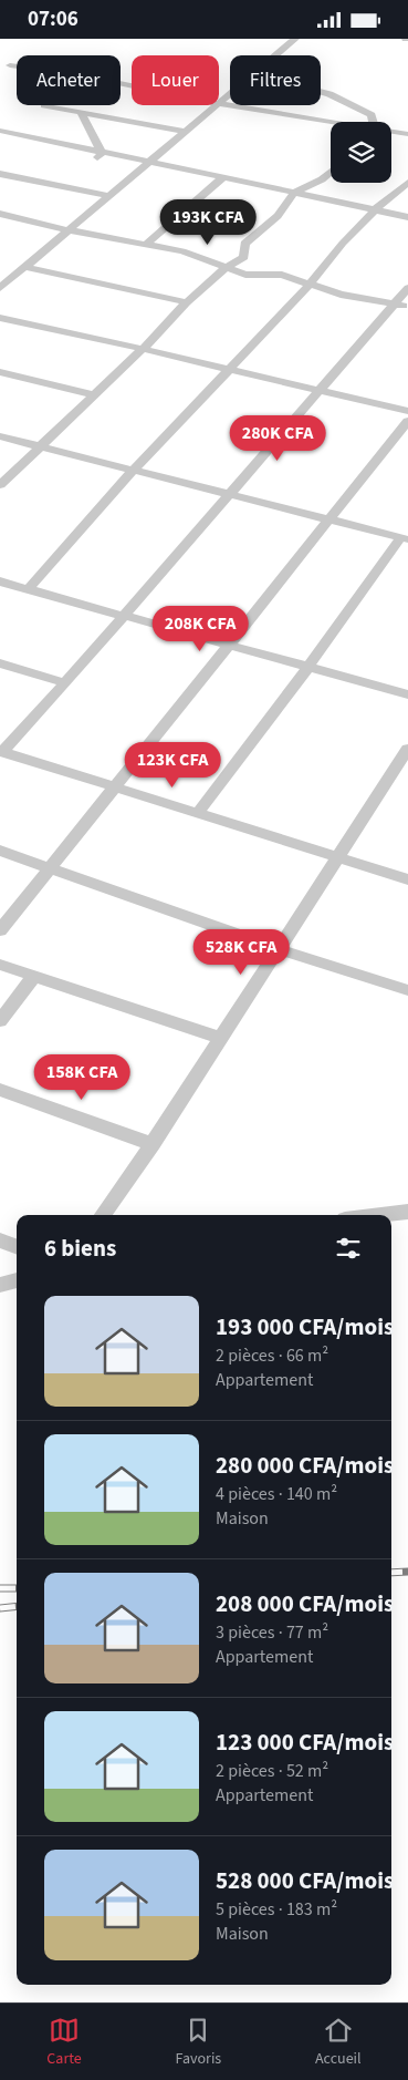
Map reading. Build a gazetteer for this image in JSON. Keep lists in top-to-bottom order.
{
  "page": {
    "status": "07:06",
    "chip": ["Acheter", "Louer", "Filtres"],
    "price": [
      "193K CFA",
      "280K CFA",
      "208K CFA",
      "123K CFA",
      "528K CFA",
      "158K CFA"
    ],
    "heading": "6 biens",
    "list": [
      {
        "name": "193 000 CFA/mois",
        "note": "2 pièces · 66 m² · Appartement"
      },
      {
        "name": "280 000 CFA/mois",
        "note": "4 pièces · 140 m² · Maison"
      },
      {
        "name": "208 000 CFA/mois",
        "note": "3 pièces · 77 m² · Appartement"
      },
      {
        "name": "123 000 CFA/mois",
        "note": "2 pièces · 52 m² · Appartement"
      },
      {
        "name": "528 000 CFA/mois",
        "note": "5 pièces · 183 m² · Maison"
      }
    ],
    "tabs": ["Carte", "Favoris", "Accueil"]
  }
}
